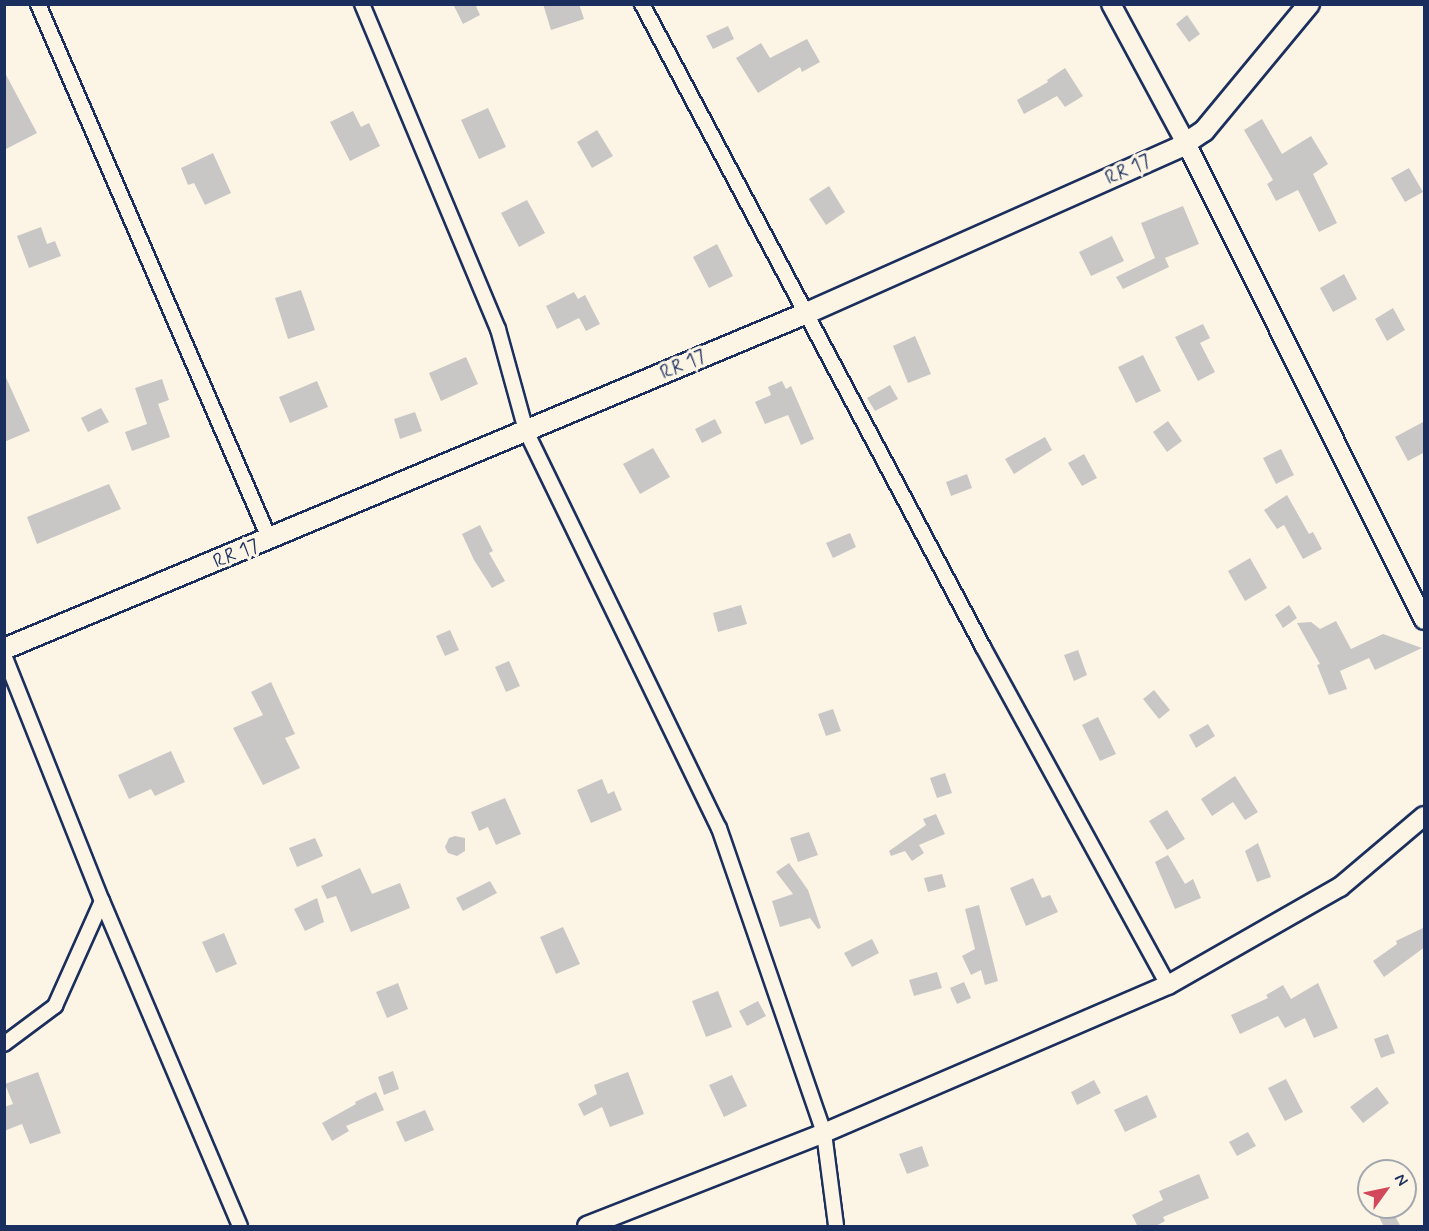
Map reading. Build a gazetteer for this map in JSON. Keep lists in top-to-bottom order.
{
  "streets": {
    "main road": ["RR 17"]
  },
  "north": "top right"
}
